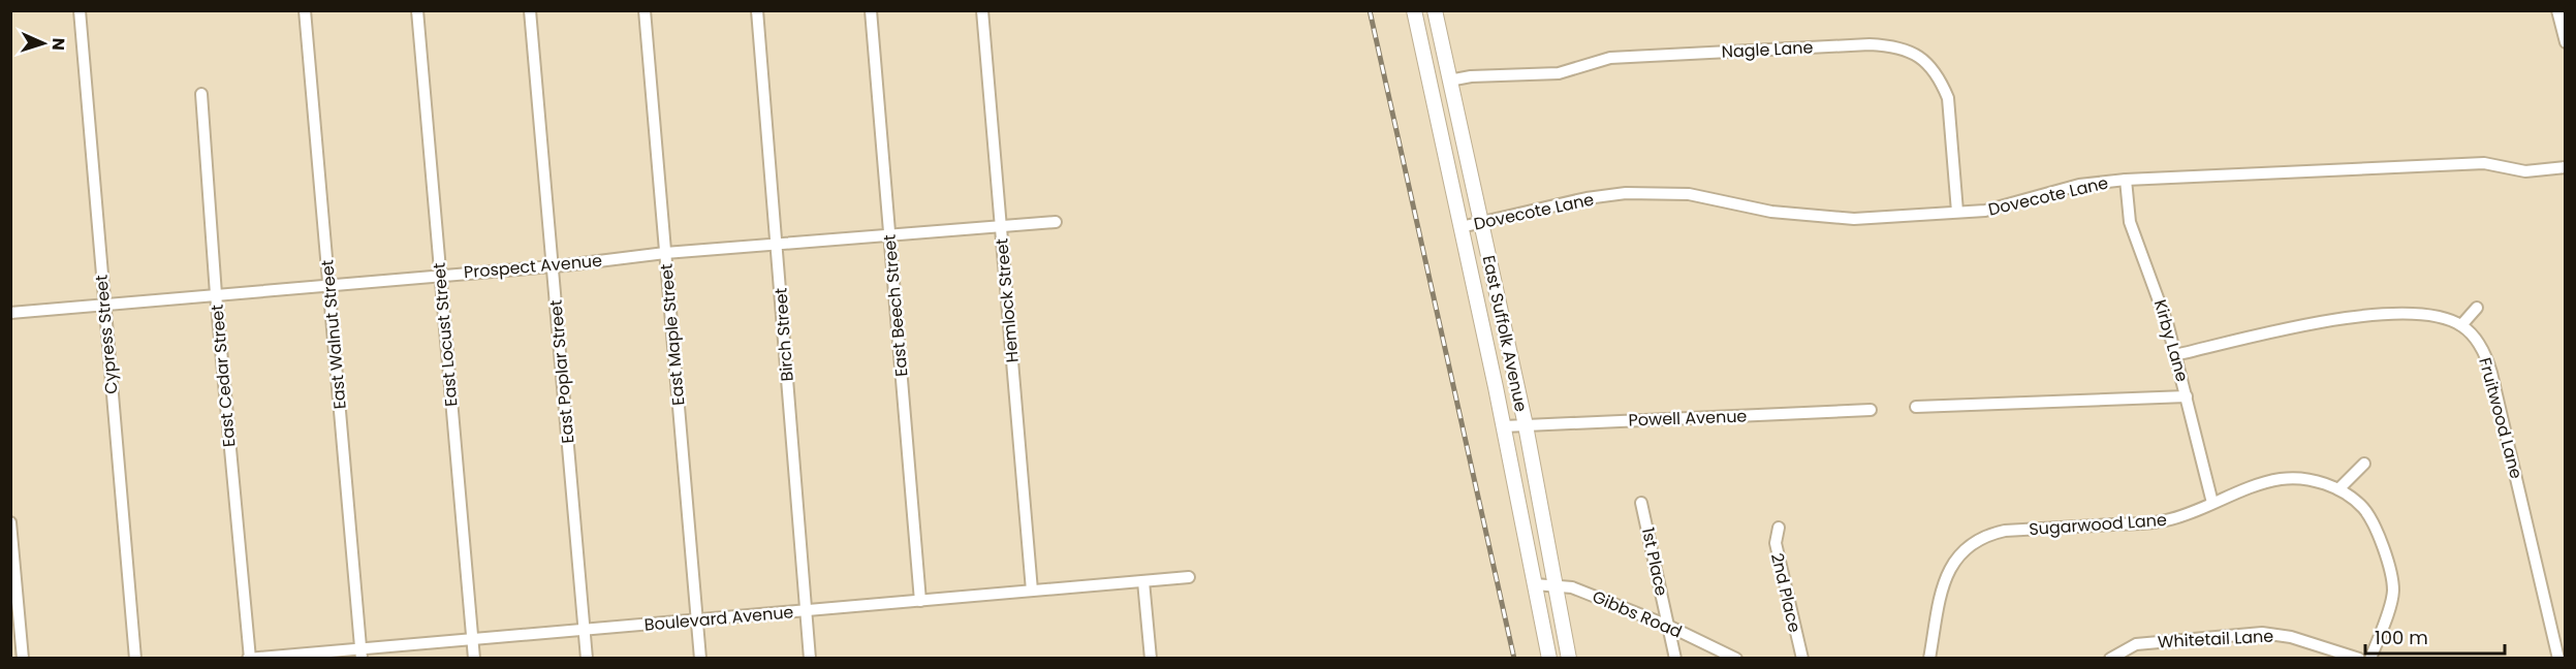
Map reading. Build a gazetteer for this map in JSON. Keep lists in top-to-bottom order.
{
  "streets": {
    "main road": ["East Suffolk Avenue"],
    "street": [
      "Nagle Lane",
      "Dovecote Lane",
      "Prospect Avenue",
      "Hemlock Street",
      "East Beech Street",
      "Cypress Street",
      "East Walnut Street",
      "East Locust Street",
      "East Maple Street",
      "Birch Street",
      "Kirby Lane",
      "East Poplar Street",
      "East Cedar Street",
      "Powell Avenue",
      "Fruitwood Lane",
      "Sugarwood Lane",
      "1st Place",
      "2nd Place",
      "Gibbs Road",
      "Boulevard Avenue",
      "Whitetail Lane"
    ]
  },
  "crossings": [
    ["Nagle Lane", "Dovecote Lane"],
    ["Nagle Lane", "East Suffolk Avenue"],
    ["Dovecote Lane", "East Suffolk Avenue"],
    ["Dovecote Lane", "Kirby Lane"],
    ["Prospect Avenue", "Hemlock Street"],
    ["Prospect Avenue", "East Beech Street"],
    ["Prospect Avenue", "Cypress Street"],
    ["Prospect Avenue", "East Walnut Street"],
    ["Prospect Avenue", "East Locust Street"],
    ["Prospect Avenue", "East Maple Street"],
    ["Prospect Avenue", "Birch Street"],
    ["Prospect Avenue", "East Poplar Street"],
    ["Prospect Avenue", "East Cedar Street"],
    ["Hemlock Street", "Boulevard Avenue"],
    ["East Beech Street", "Boulevard Avenue"],
    ["East Suffolk Avenue", "Powell Avenue"],
    ["East Suffolk Avenue", "Gibbs Road"],
    ["East Walnut Street", "Boulevard Avenue"],
    ["East Locust Street", "Boulevard Avenue"],
    ["East Maple Street", "Boulevard Avenue"],
    ["Birch Street", "Boulevard Avenue"],
    ["Kirby Lane", "Fruitwood Lane"],
    ["Kirby Lane", "Sugarwood Lane"],
    ["East Poplar Street", "Boulevard Avenue"],
    ["East Cedar Street", "Boulevard Avenue"],
    ["1st Place", "Gibbs Road"]
  ],
  "scale_bar": "100 m",
  "north": "right"
}
